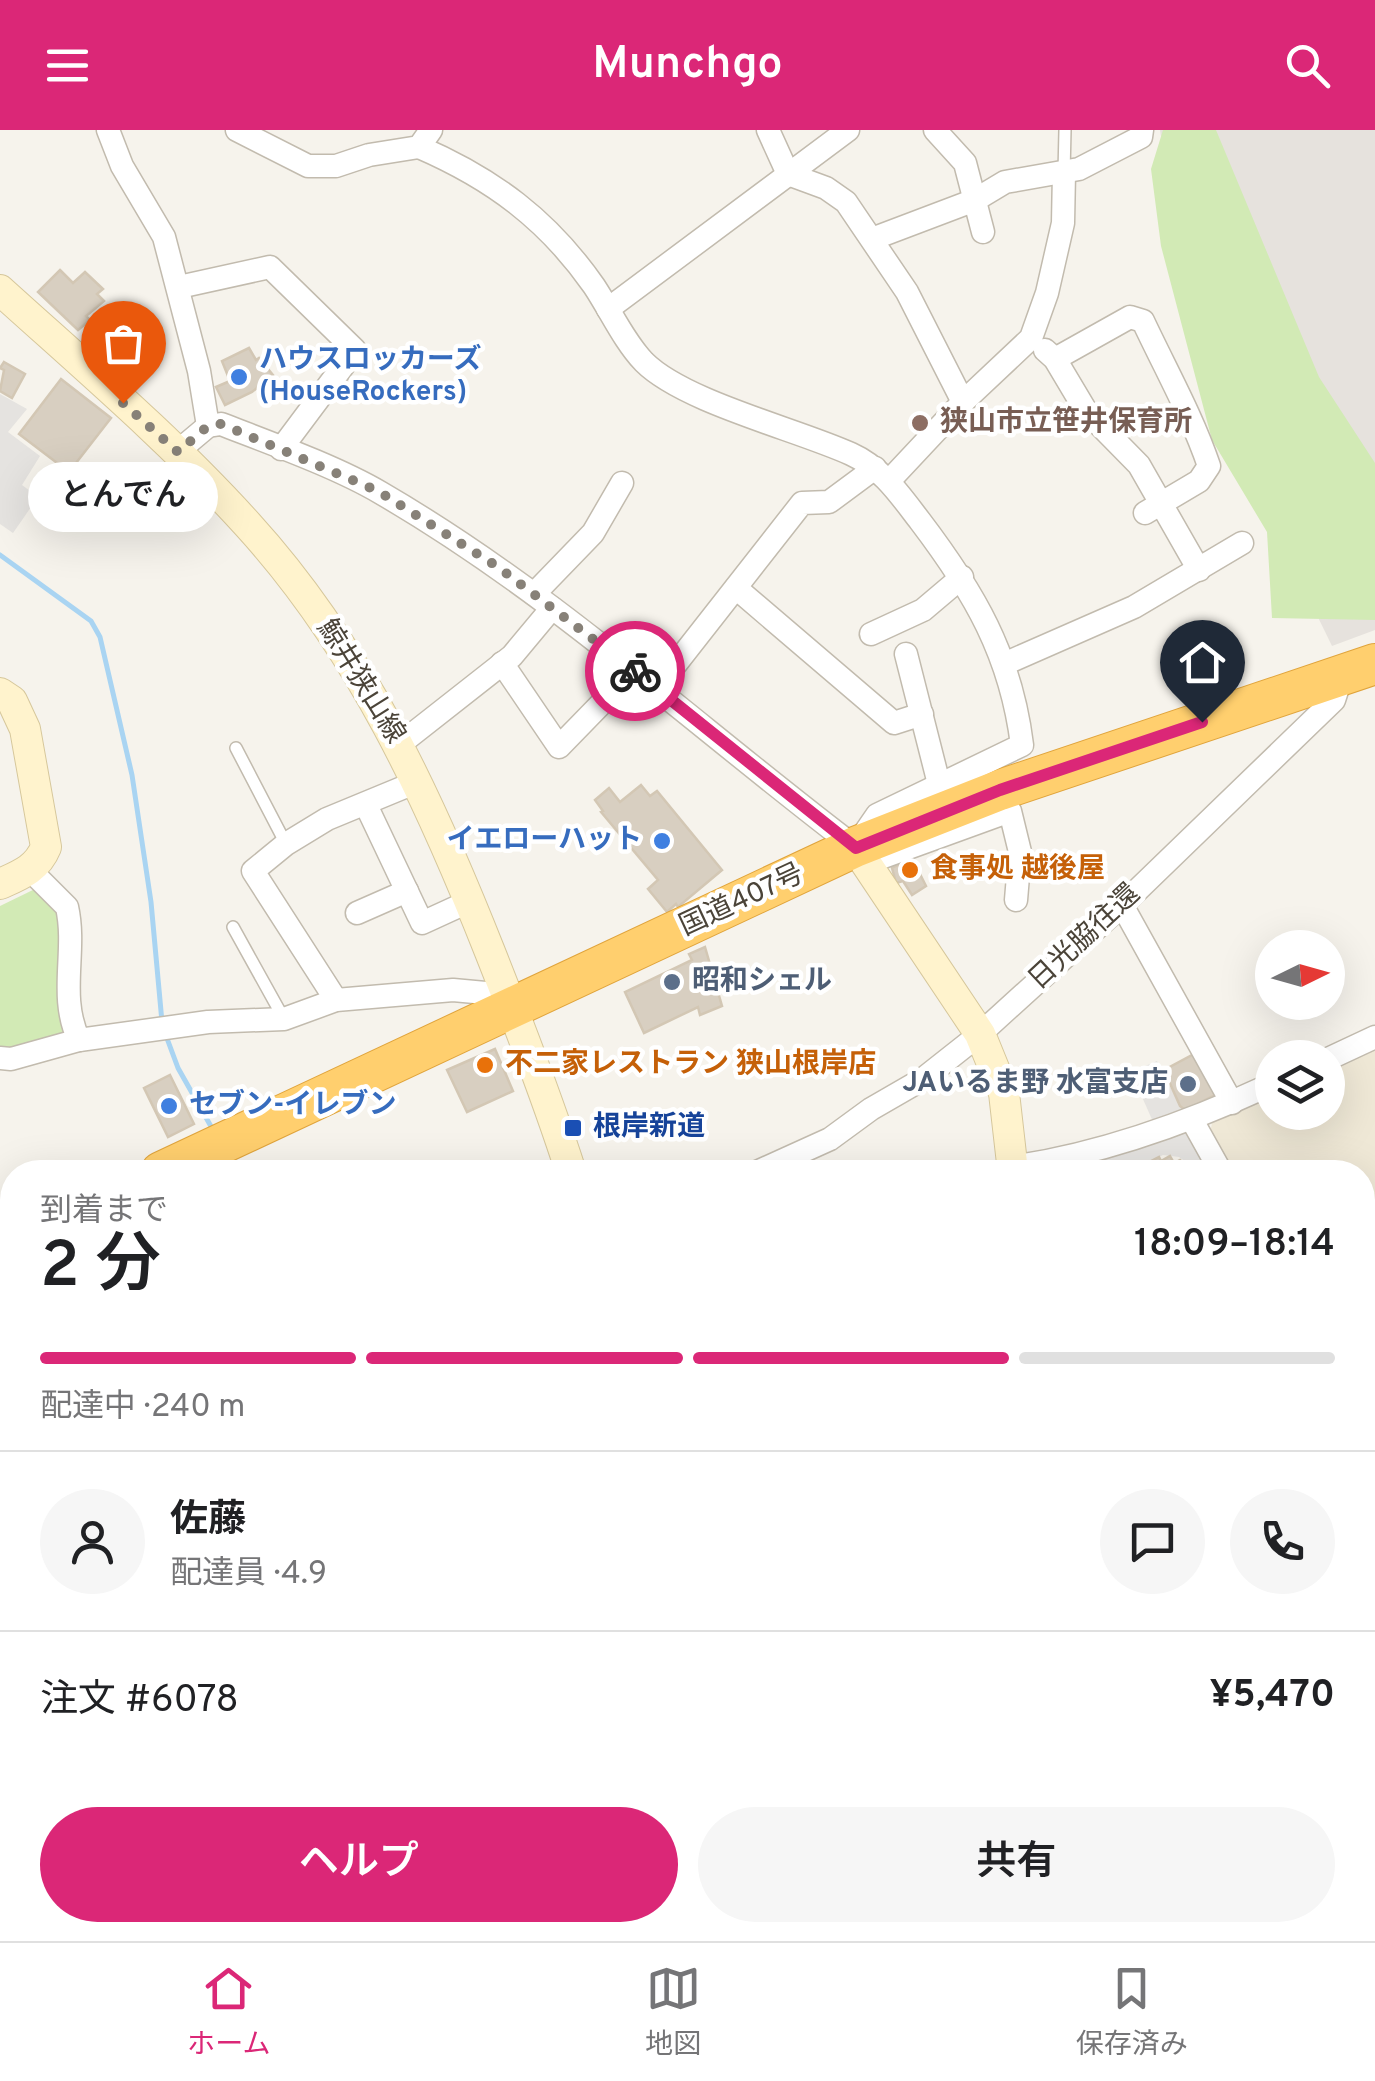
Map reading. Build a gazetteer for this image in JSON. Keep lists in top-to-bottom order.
{
  "streets": {
    "highway": ["国道407号"],
    "main road": ["鯨井狭山線"],
    "street": ["日光脇往還"]
  },
  "crossings": [
    ["鯨井狭山線", "国道407号"],
    ["国道407号", "日光脇往還"]
  ],
  "places": {
    "other": [
      "ハウスロッカーズ (HouseRockers)",
      "とんでん",
      "狭山市立笹井保育所",
      "イエローハット",
      "食事処 越後屋",
      "昭和シェル",
      "不二家レストラン 狭山根岸店",
      "JAいるま野 水富支店",
      "セブン-イレブン"
    ],
    "transit": ["根岸新道"]
  },
  "north": "right",
  "page": {
    "header": "Munchgo",
    "bubble": "とんでん",
    "heading": ["2 分", "到着まで", "18:09–18:14"],
    "panel": [
      "佐藤",
      "配達員 · 4.9",
      "注文 #6078",
      "¥5,470"
    ],
    "bar": "配達中 · 240 m",
    "buttons": ["ヘルプ", "共有"],
    "tabs": ["ホーム", "地図", "保存済み"]
  }
}
